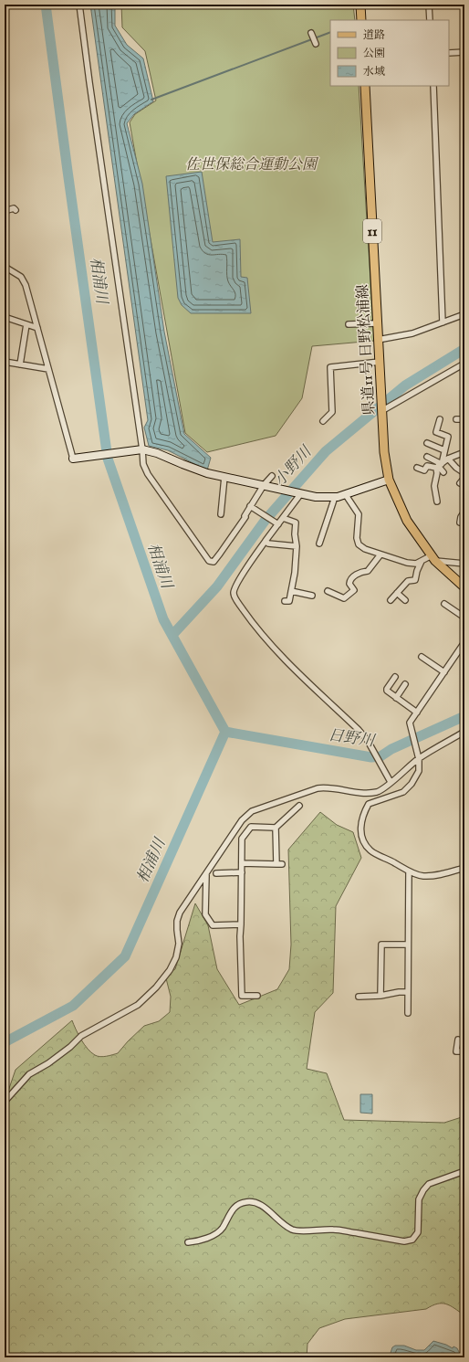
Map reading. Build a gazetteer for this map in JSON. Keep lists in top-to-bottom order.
{
  "streets": {
    "main road": ["11", "県道11号 日野松浦線"]
  },
  "water": ["相浦川", "小野川", "日野川"],
  "parks": ["佐世保総合運動公園"],
  "legend": ["道路", "公園", "水域"]
}
